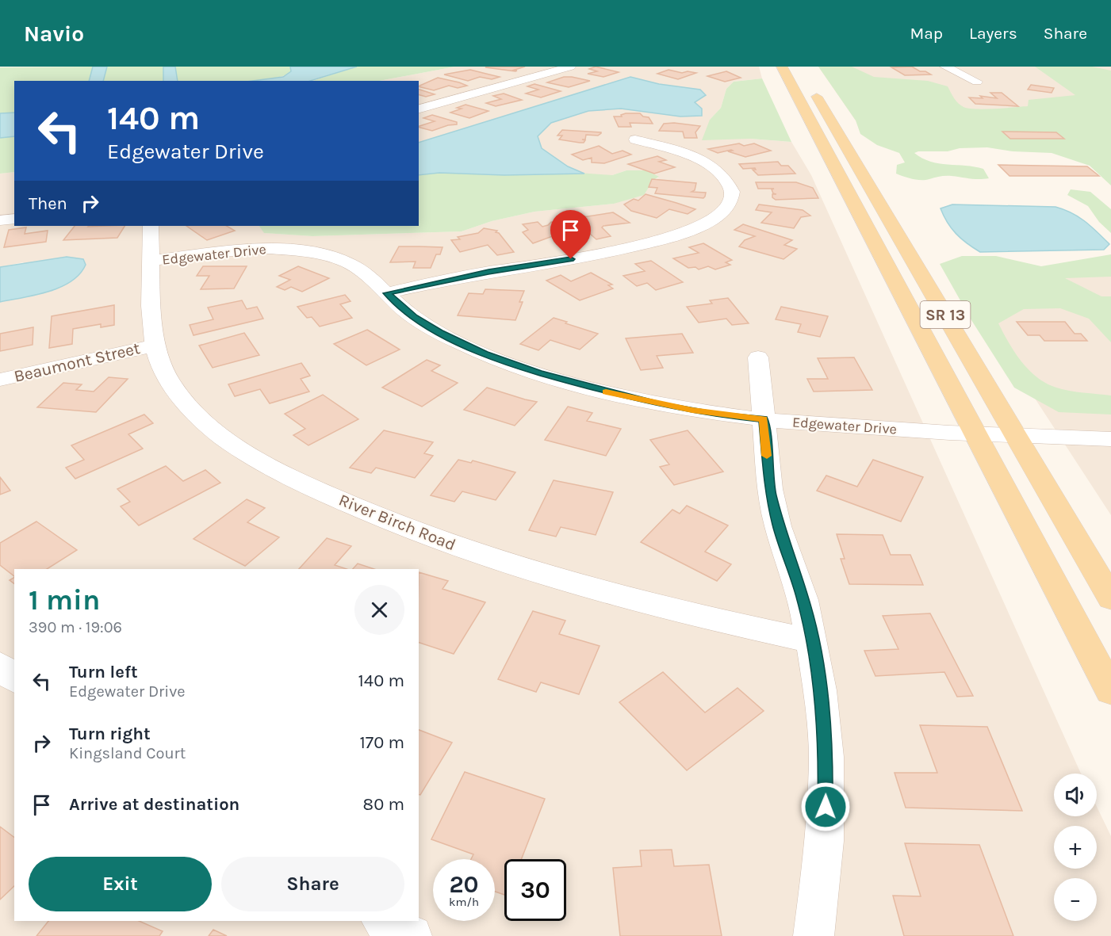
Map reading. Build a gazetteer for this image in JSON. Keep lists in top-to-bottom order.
{
  "streets": {
    "main road": ["SR 13"],
    "street": ["Edgewater Drive", "Beaumont Street", "River Birch Road"]
  },
  "crossings": [
    ["Edgewater Drive", "SR 13"],
    ["Edgewater Drive", "River Birch Road"],
    ["Beaumont Street", "River Birch Road"]
  ],
  "page": {
    "header": "Navio",
    "nav": ["Map", "Layers", "Share"],
    "turn": ["140 m", "Edgewater Drive"],
    "then": "Then",
    "heading": ["1 min", "390 m · 19:06"],
    "list": [
      {
        "name": "Turn left",
        "note": "Edgewater Drive",
        "value": "140 m"
      },
      {
        "name": "Turn right",
        "note": "Kingsland Court",
        "value": "170 m"
      },
      {
        "name": "Arrive at destination",
        "value": "80 m"
      }
    ],
    "map_buttons": ["+", "−"],
    "buttons": ["Exit", "Share"],
    "speed": "20 km/h",
    "limit": "30"
  }
}
